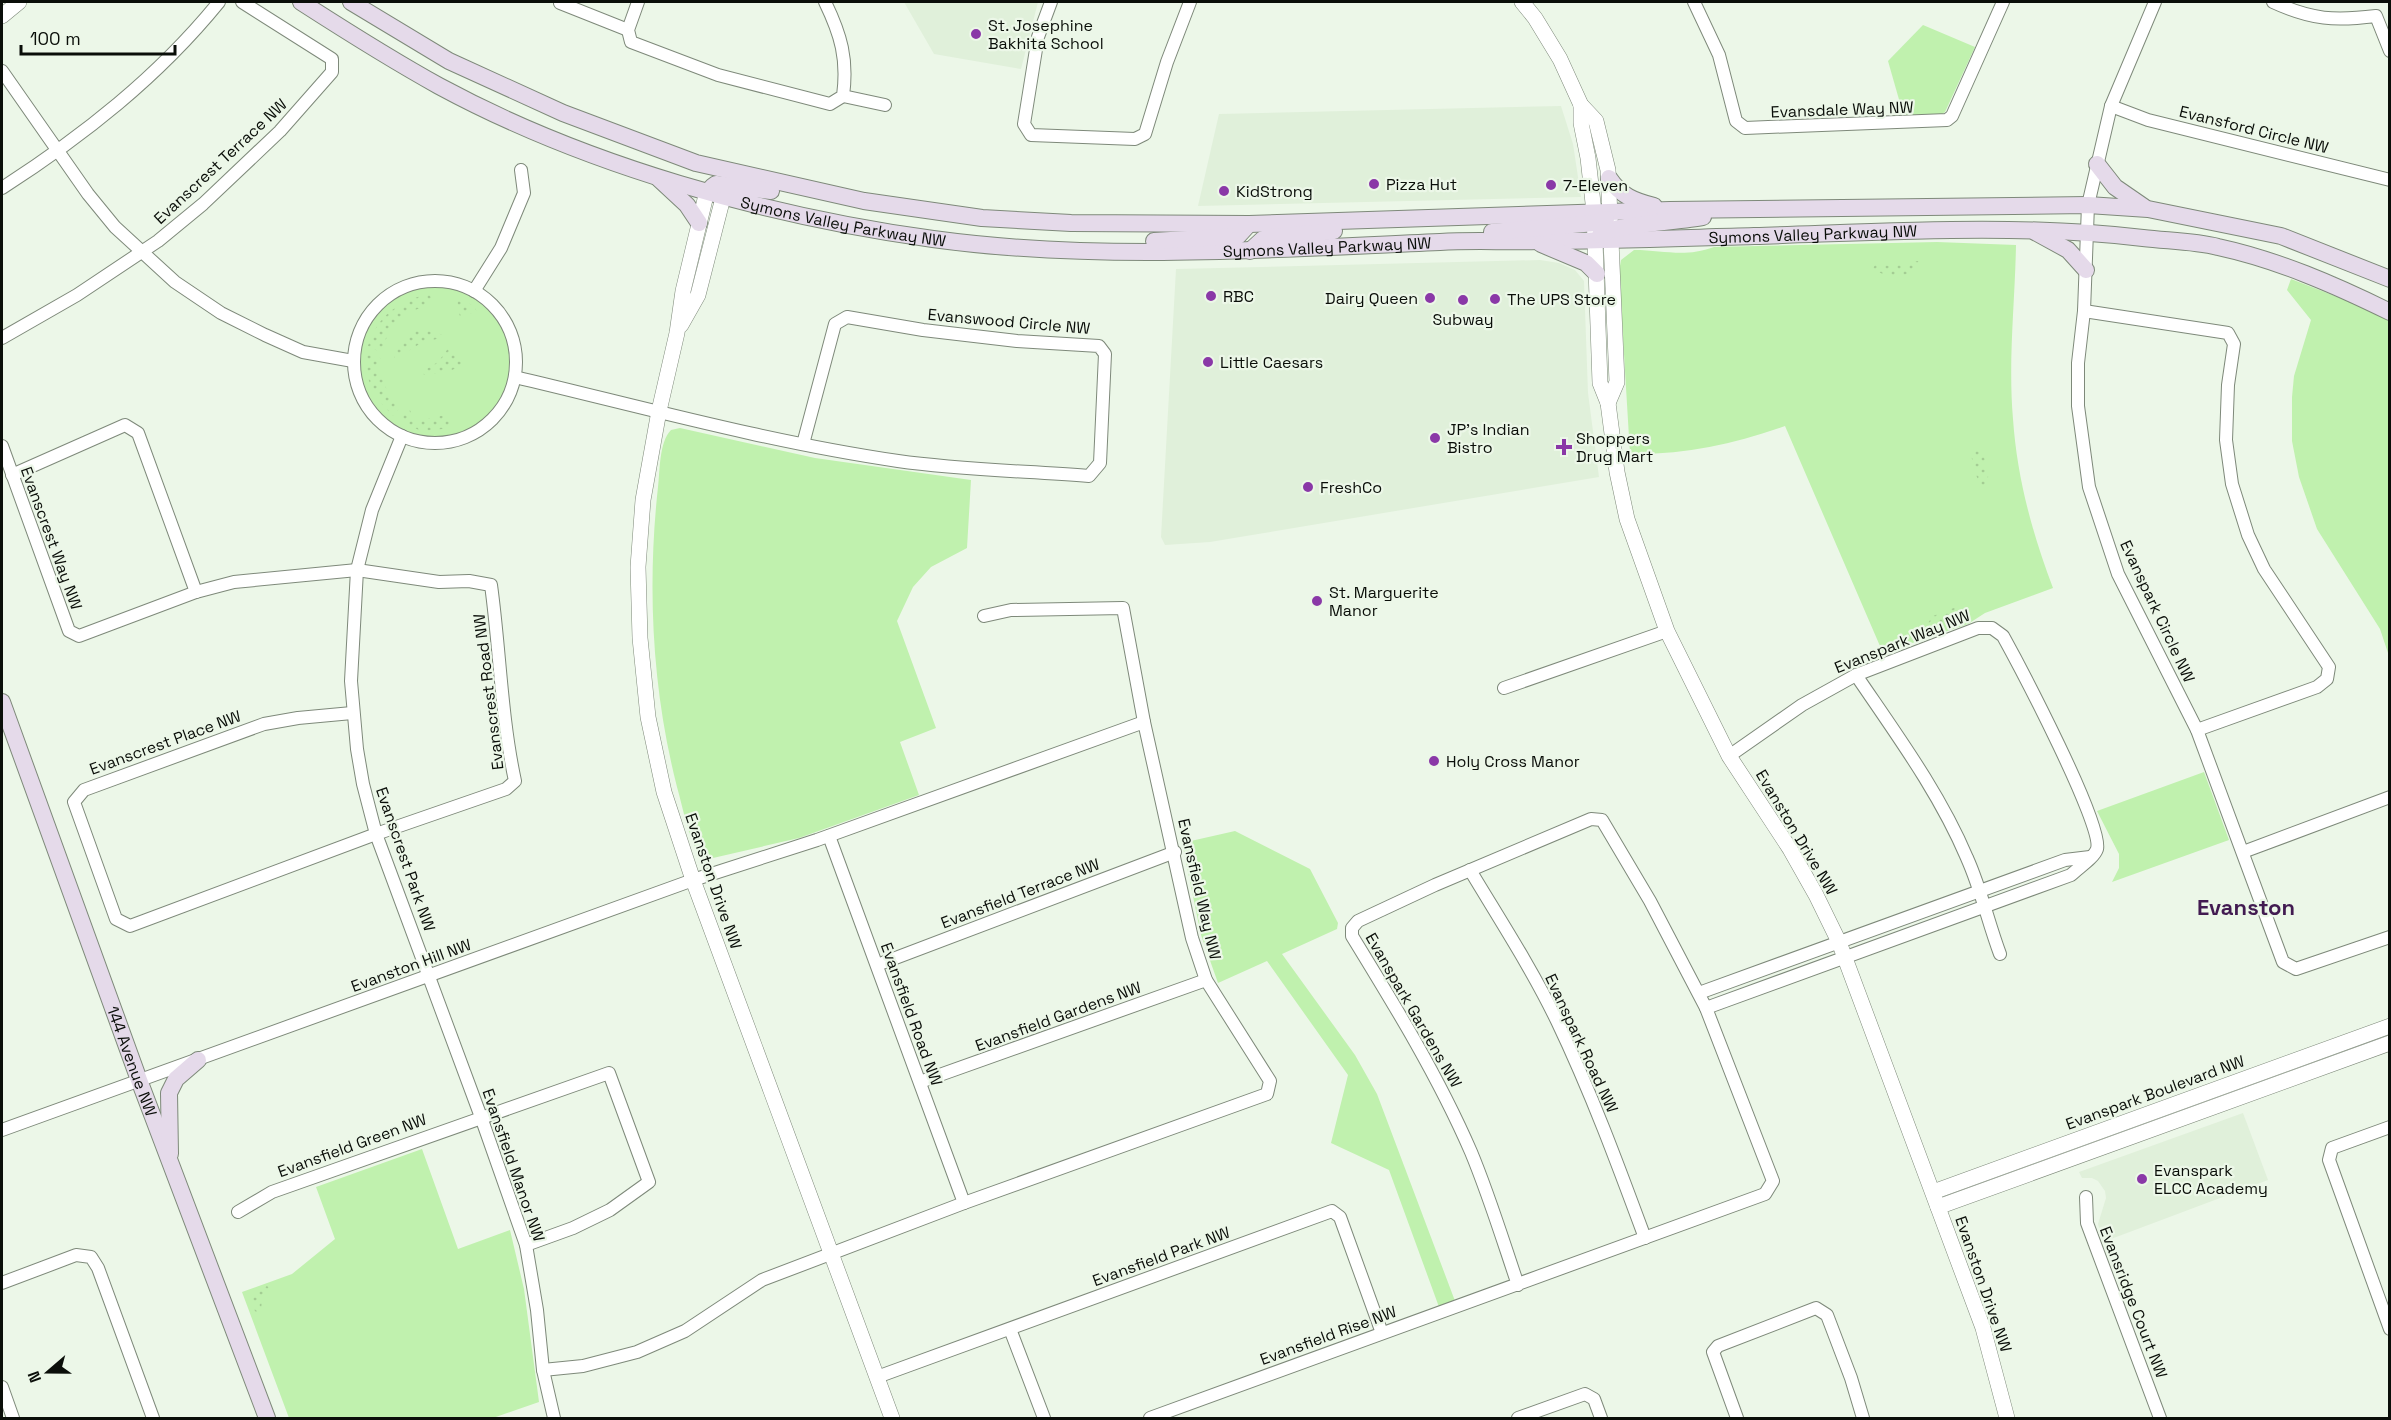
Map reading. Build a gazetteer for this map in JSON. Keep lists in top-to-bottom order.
{
  "streets": {
    "main road": ["Symons Valley Parkway NW", "144 Avenue NW"],
    "street": [
      "Evansdale Way NW",
      "Evansford Circle NW",
      "Evanscrest Terrace NW",
      "Evanswood Circle NW",
      "Evanscrest Way NW",
      "Evanspark Circle NW",
      "Evanspark Way NW",
      "Evanscrest Road NW",
      "Evanscrest Place NW",
      "Evanston Drive NW",
      "Evanscrest Park NW",
      "Evansfield Way NW",
      "Evansfield Terrace NW",
      "Evanston Hill NW",
      "Evanspark Gardens NW",
      "Evansfield Road NW",
      "Evansfield Gardens NW",
      "Evanspark Road NW",
      "Evanspark Boulevard NW",
      "Evansfield Green NW",
      "Evansfield Manor NW",
      "Evansfield Park NW",
      "Evansridge Court NW",
      "Evansfield Rise NW"
    ]
  },
  "crossings": [
    ["Symons Valley Parkway NW", "Evanspark Circle NW"],
    ["Symons Valley Parkway NW", "Evanston Drive NW"],
    ["Evanswood Circle NW", "Evanston Drive NW"],
    ["Evanswood Circle NW", "Evanscrest Park NW"],
    ["Evanscrest Way NW", "Evanscrest Road NW"],
    ["Evanscrest Way NW", "Evanscrest Park NW"],
    ["Evanspark Way NW", "Evanston Drive NW"],
    ["Evanscrest Road NW", "Evanscrest Place NW"],
    ["Evanscrest Road NW", "Evanscrest Park NW"],
    ["Evanscrest Place NW", "Evanscrest Park NW"],
    ["Evanston Drive NW", "Evansfield Way NW"],
    ["Evanston Drive NW", "Evanston Hill NW"],
    ["Evanston Drive NW", "Evanspark Boulevard NW"],
    ["Evanston Drive NW", "Evansfield Park NW"],
    ["Evanscrest Park NW", "Evanston Hill NW"],
    ["Evanscrest Park NW", "Evansfield Manor NW"],
    ["Evansfield Way NW", "Evansfield Terrace NW"],
    ["Evansfield Way NW", "Evansfield Road NW"],
    ["Evansfield Way NW", "Evansfield Gardens NW"],
    ["Evansfield Way NW", "Evansfield Manor NW"],
    ["Evansfield Terrace NW", "Evansfield Road NW"],
    ["Evanston Hill NW", "144 Avenue NW"],
    ["Evanston Hill NW", "Evansfield Manor NW"],
    ["Evanspark Gardens NW", "Evanspark Road NW"],
    ["Evanspark Gardens NW", "Evansfield Rise NW"],
    ["Evansfield Road NW", "Evansfield Gardens NW"],
    ["Evansfield Green NW", "Evansfield Manor NW"],
    ["Evansfield Park NW", "Evansfield Rise NW"]
  ],
  "districts": ["Evanston"],
  "places": {
    "other": [
      "St. Josephine Bakhita School",
      "Pizza Hut",
      "7-Eleven",
      "KidStrong",
      "RBC",
      "Dairy Queen",
      "The UPS Store",
      "Subway",
      "Little Caesars",
      "JP's Indian Bistro",
      "FreshCo",
      "St. Marguerite Manor",
      "Holy Cross Manor",
      "Evanspark ELCC Academy"
    ],
    "health": ["Shoppers Drug Mart"]
  },
  "scale_bar": "100 m",
  "north": "left"
}
